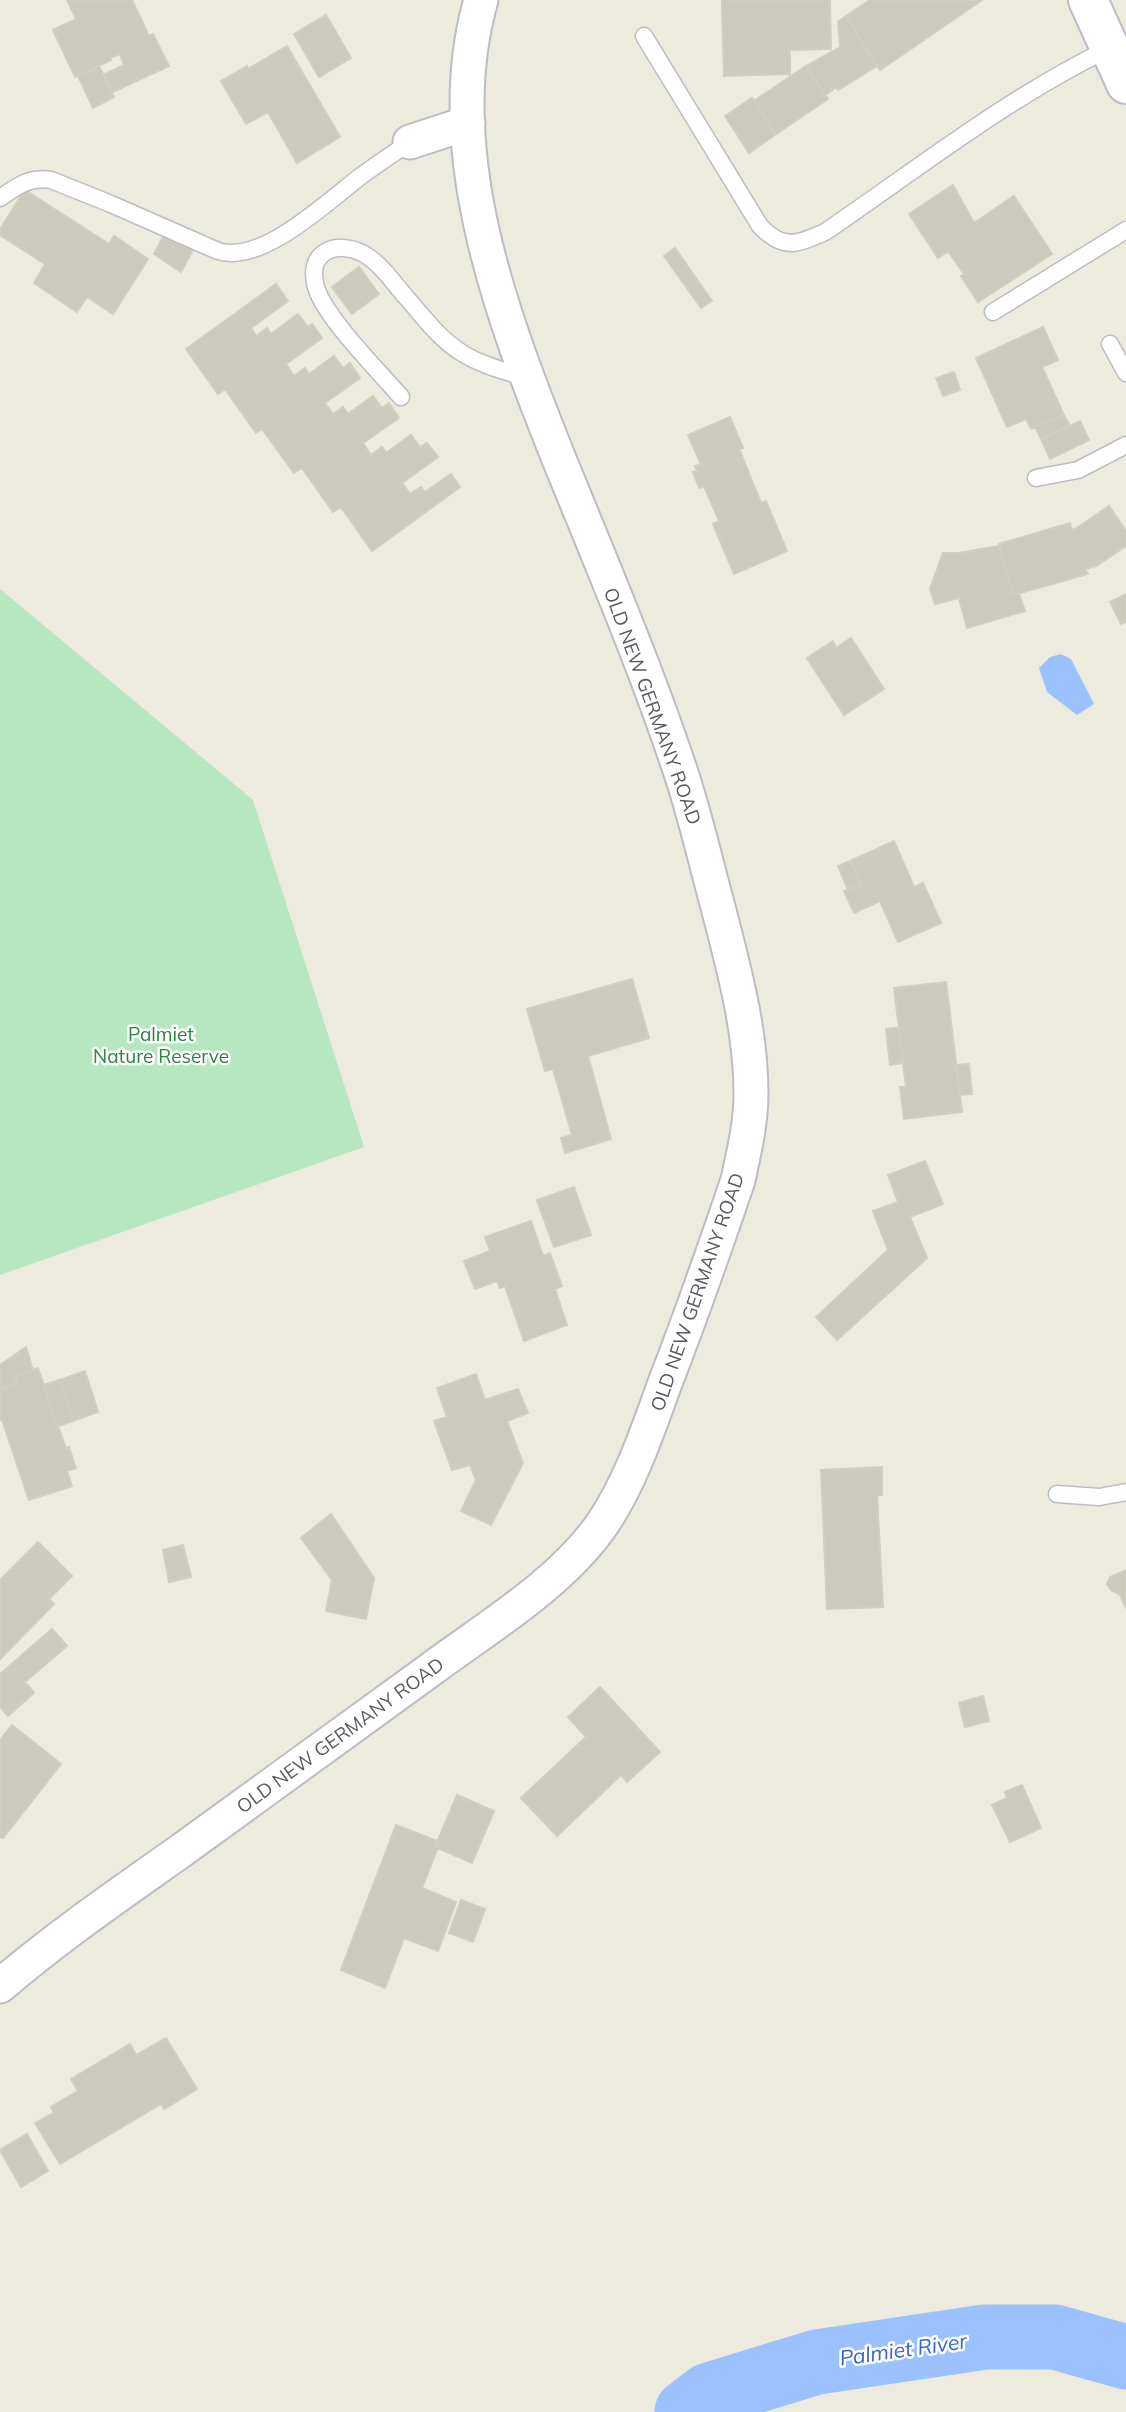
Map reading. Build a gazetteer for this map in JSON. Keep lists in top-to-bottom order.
{
  "streets": {
    "street": ["OLD NEW GERMANY ROAD"]
  },
  "water": ["Palmiet River"],
  "parks": ["Palmiet Nature Reserve"]
}
